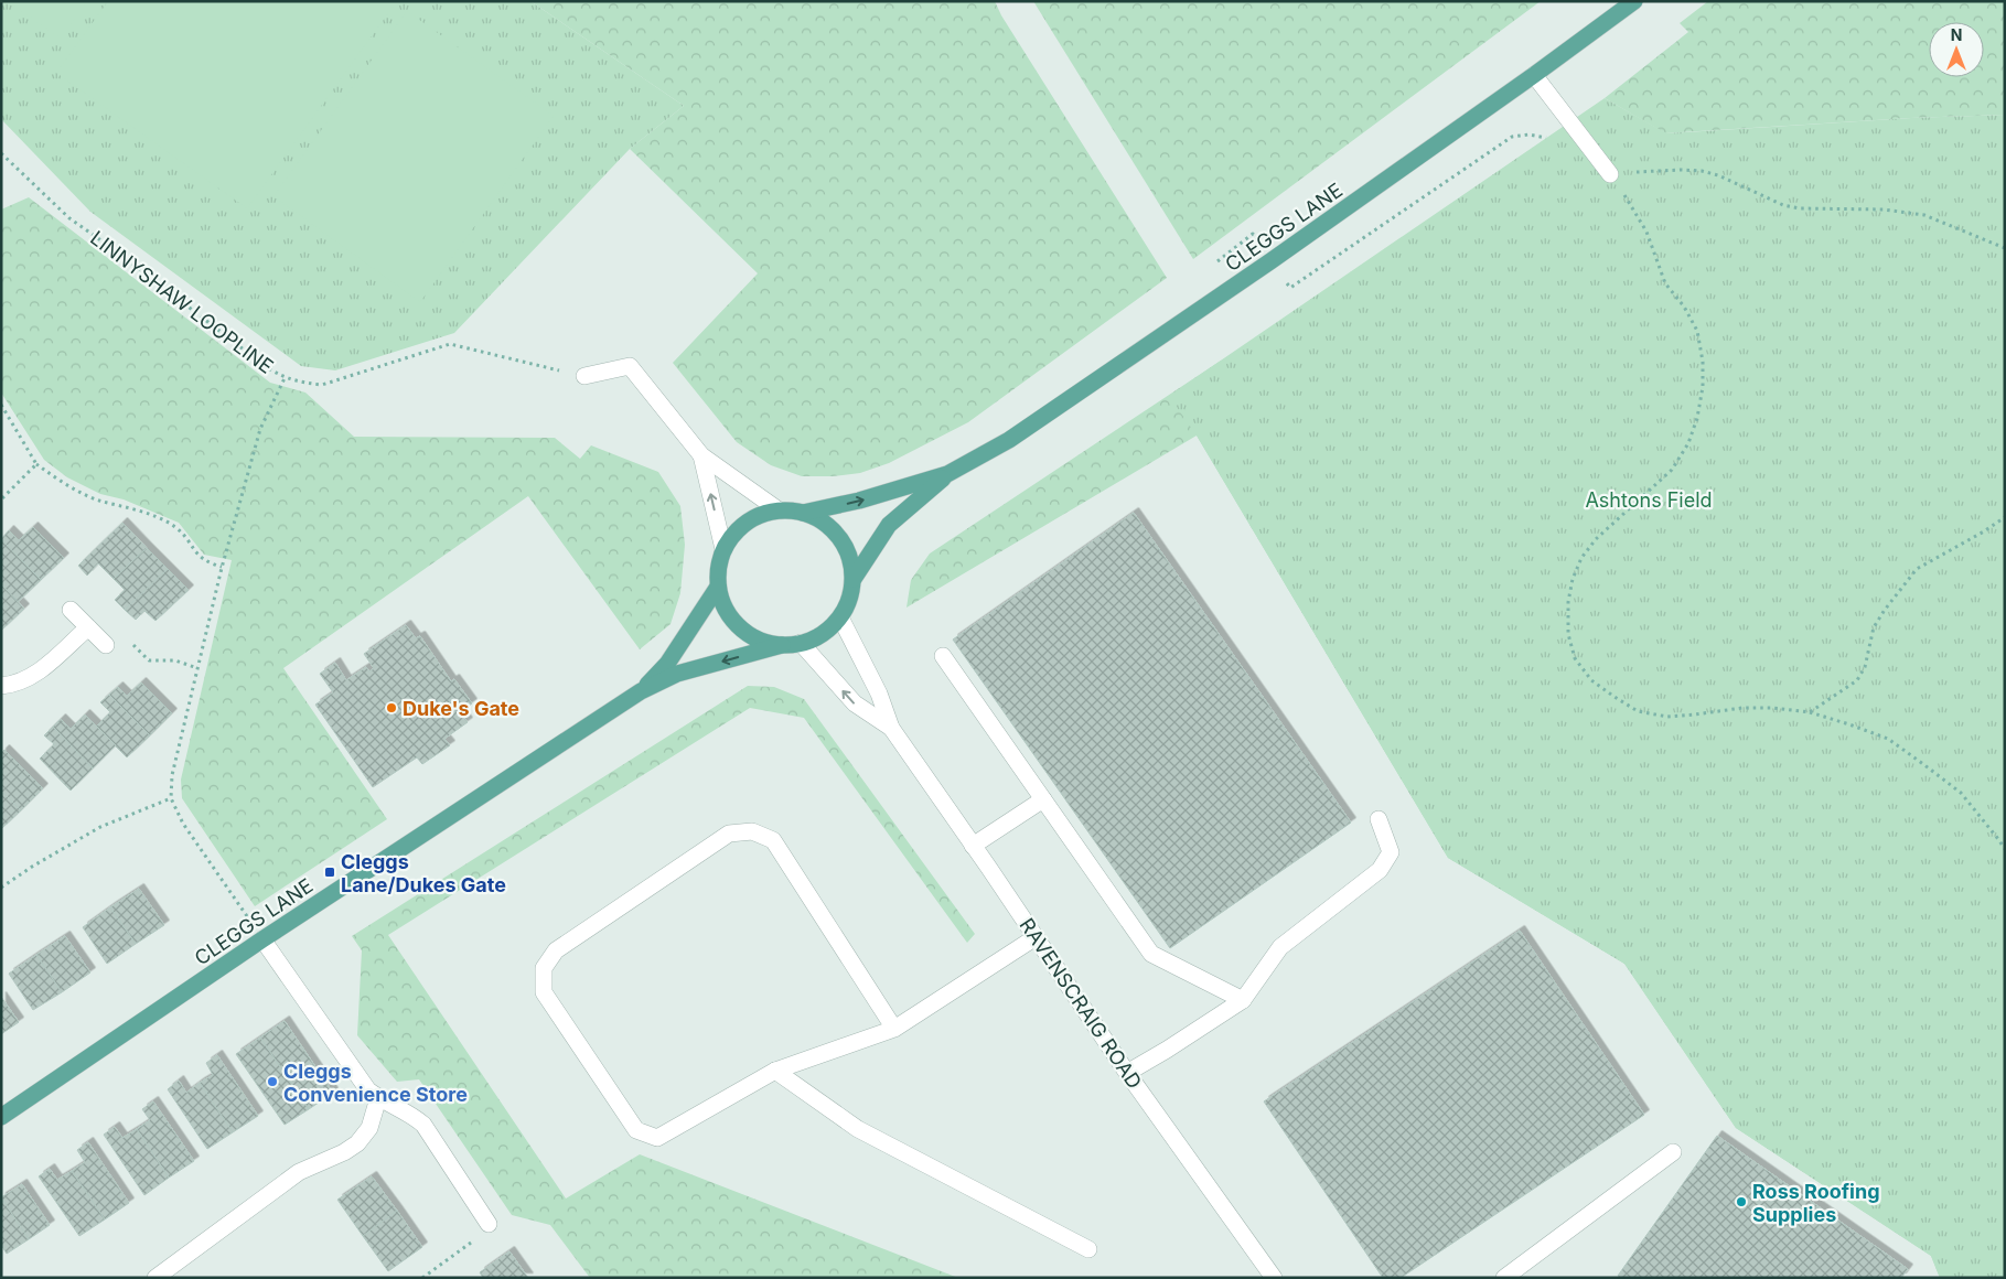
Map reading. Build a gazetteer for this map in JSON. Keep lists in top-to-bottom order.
{
  "streets": {
    "main road": ["CLEGGS LANE"],
    "street": ["RAVENSCRAIG ROAD"],
    "path": ["LINNYSHAW LOOPLINE"]
  },
  "crossings": [
    ["CLEGGS LANE", "RAVENSCRAIG ROAD"]
  ],
  "parks": ["Ashtons Field"],
  "places": {
    "other": ["Duke's Gate", "Cleggs Convenience Store", "Ross Roofing Supplies"],
    "transit": ["Cleggs Lane/Dukes Gate"]
  },
  "north": "top"
}
